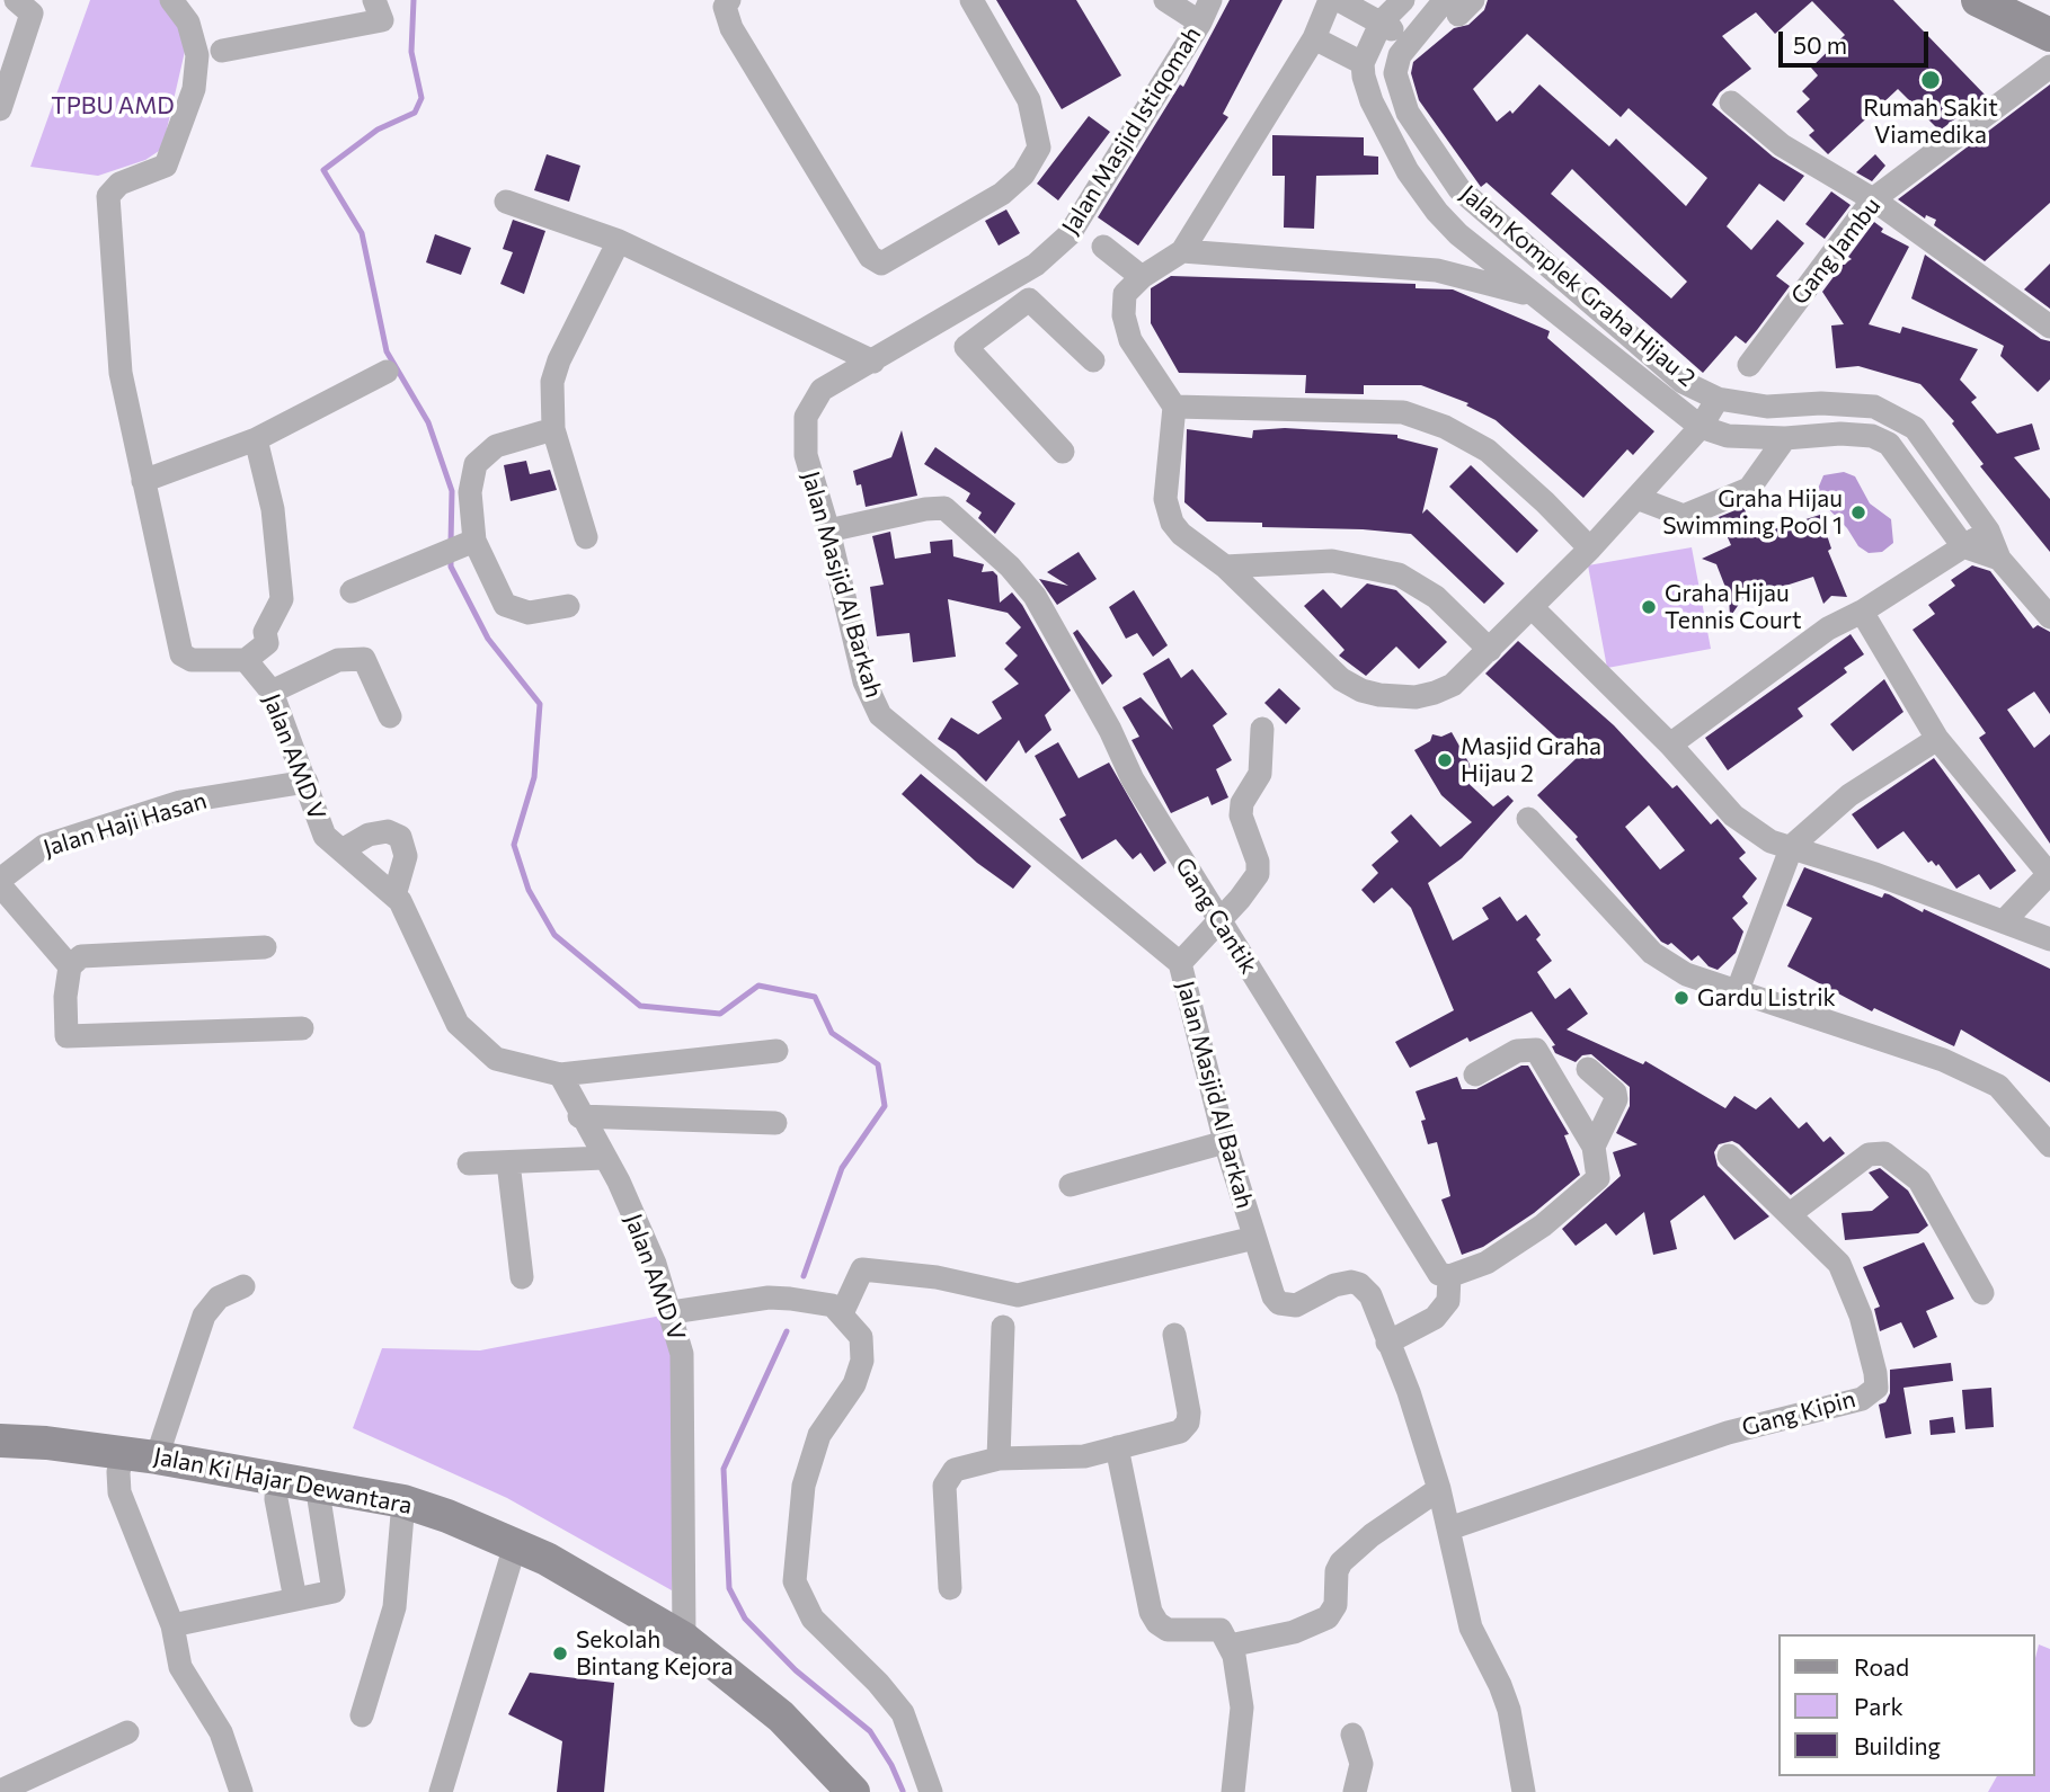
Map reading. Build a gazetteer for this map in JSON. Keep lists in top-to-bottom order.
{
  "streets": {
    "main road": ["Jalan Ki Hajar Dewantara"],
    "street": [
      "Jalan Masjid Istiqomah",
      "Gang Jambu",
      "Jalan Komplek Graha Hijau 2",
      "Jalan Masjid Al Barkah",
      "Jalan AMD V",
      "Jalan Haji Hasan",
      "Gang Cantik",
      "Gang Kipin"
    ]
  },
  "crossings": [
    ["Jalan Masjid Istiqomah", "Jalan Masjid Al Barkah"],
    ["Jalan Masjid Al Barkah", "Gang Cantik"],
    ["Jalan Masjid Al Barkah", "Gang Kipin"],
    ["Jalan AMD V", "Jalan Haji Hasan"],
    ["Jalan AMD V", "Jalan Ki Hajar Dewantara"]
  ],
  "parks": ["TPBU AMD"],
  "places": [
    "Rumah Sakit Viamedika",
    "Graha Hijau Swimming Pool 1",
    "Graha Hijau Tennis Court",
    "Masjid Graha Hijau 2",
    "Gardu Listrik",
    "Sekolah Bintang Kejora"
  ],
  "legend": ["Road", "Park", "Building"],
  "scale_bar": "50 m"
}
